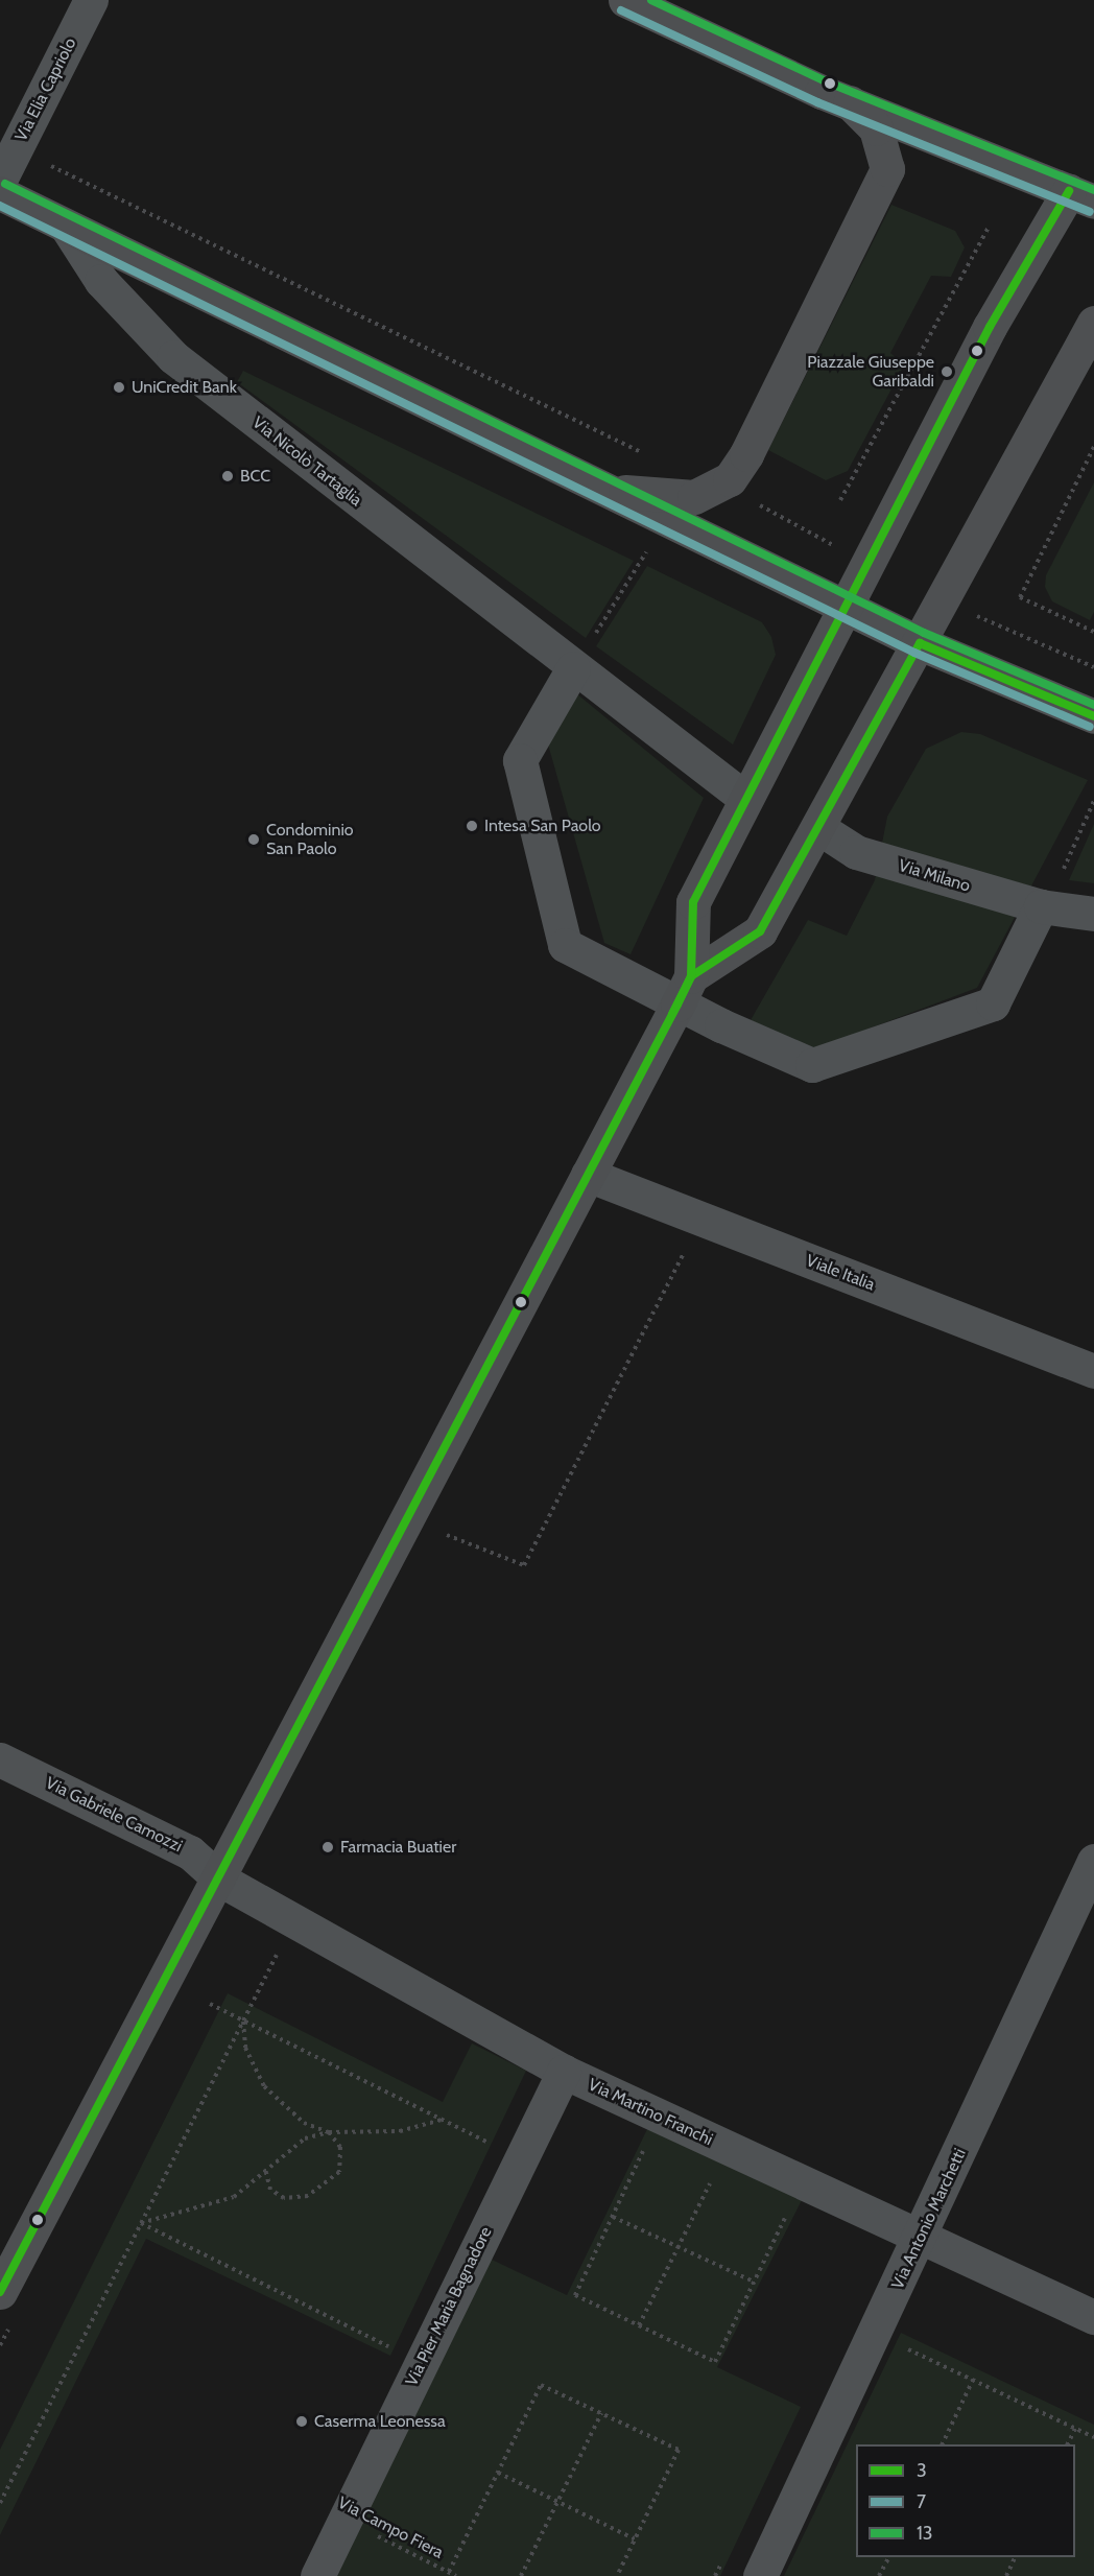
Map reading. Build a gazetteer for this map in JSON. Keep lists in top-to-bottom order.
{
  "streets": {
    "main road": ["Via Nicolò Tartaglia"],
    "street": [
      "Via Elia Capriolo",
      "Via Milano",
      "Viale Italia",
      "Via Gabriele Camozzi",
      "Via Martino Franchi",
      "Via Antonio Marchetti",
      "Via Pier Maria Bagnadore"
    ],
    "path": ["Via Campo Fiera"]
  },
  "crossings": [
    ["Via Gabriele Camozzi", "Via Martino Franchi"],
    ["Via Martino Franchi", "Via Antonio Marchetti"],
    ["Via Martino Franchi", "Via Pier Maria Bagnadore"],
    ["Via Pier Maria Bagnadore", "Via Campo Fiera"]
  ],
  "places": [
    "Piazzale Giuseppe Garibaldi",
    "UniCredit Bank",
    "BCC",
    "Intesa San Paolo",
    "Condominio San Paolo",
    "Farmacia Buatier",
    "Caserma Leonessa"
  ],
  "lines": ["transit line 13", "transit line 7", "transit line 3"],
  "legend": ["3", "7", "13"]
}
